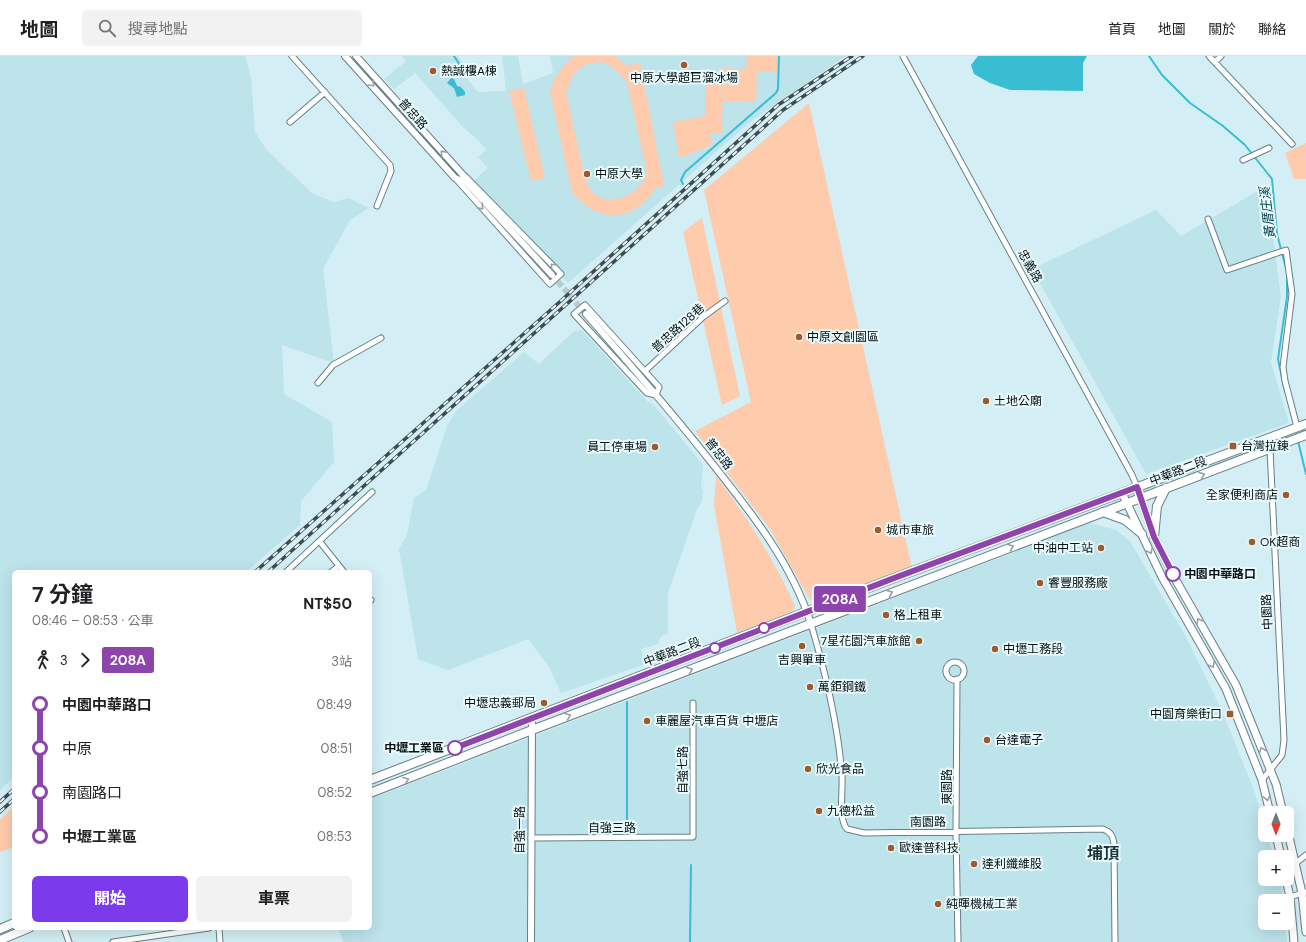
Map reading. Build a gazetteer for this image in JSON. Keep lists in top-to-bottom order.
{
  "streets": {
    "main road": ["中華路二段"],
    "street": [
      "普忠路",
      "忠義路",
      "普忠路128巷",
      "中園路",
      "自強七路",
      "東園路",
      "南園路",
      "自強三路",
      "自強一路"
    ]
  },
  "crossings": [
    ["普忠路", "中華路二段"],
    ["普忠路", "南園路"],
    ["忠義路", "中華路二段"],
    ["中華路二段", "中園路"],
    ["中華路二段", "南園路"],
    ["中華路二段", "自強一路"],
    ["自強七路", "自強三路"],
    ["東園路", "南園路"],
    ["自強三路", "自強一路"]
  ],
  "districts": ["埔頂"],
  "water": ["黃厝庄溪"],
  "places": {
    "other": [
      "中原大學超巨溜冰場",
      "熱誠樓A棟",
      "中原大學",
      "中原文創園區",
      "土地公廟",
      "員工停車場",
      "全家便利商店",
      "城市車旅",
      "OK超商",
      "中油中工站",
      "中園中華路口",
      "睿豐服務廠",
      "格上租車",
      "7星花園汽車旅館",
      "吉興單車",
      "中壢工務段",
      "萬鉅鋼鐵",
      "中壢忠義郵局",
      "車麗屋汽車百貨 中壢店",
      "台達電子",
      "中壢工業區",
      "欣光食品",
      "九德松益",
      "歐達普科技",
      "達利纖維股",
      "純暉機械工業"
    ],
    "transit": ["台灣拉鍊", "中園育樂街口"]
  },
  "lines": ["bus line 208A"],
  "north": "bottom",
  "page": {
    "header": "地圖",
    "search": "搜尋地點",
    "nav": [
      "首頁",
      "地圖",
      "關於",
      "聯絡"
    ],
    "on_map": "208A",
    "heading": ["7 分鐘", "08:46 – 08:53 · 公車", "NT$50"],
    "legs": ["3", "208A", "3站"],
    "list": [
      {
        "name": "中園中華路口",
        "value": "08:49"
      },
      {
        "name": "中原",
        "value": "08:51"
      },
      {
        "name": "南園路口",
        "value": "08:52"
      },
      {
        "name": "中壢工業區",
        "value": "08:53"
      }
    ],
    "map_buttons": ["+", "−"],
    "buttons": ["開始", "車票"]
  }
}
